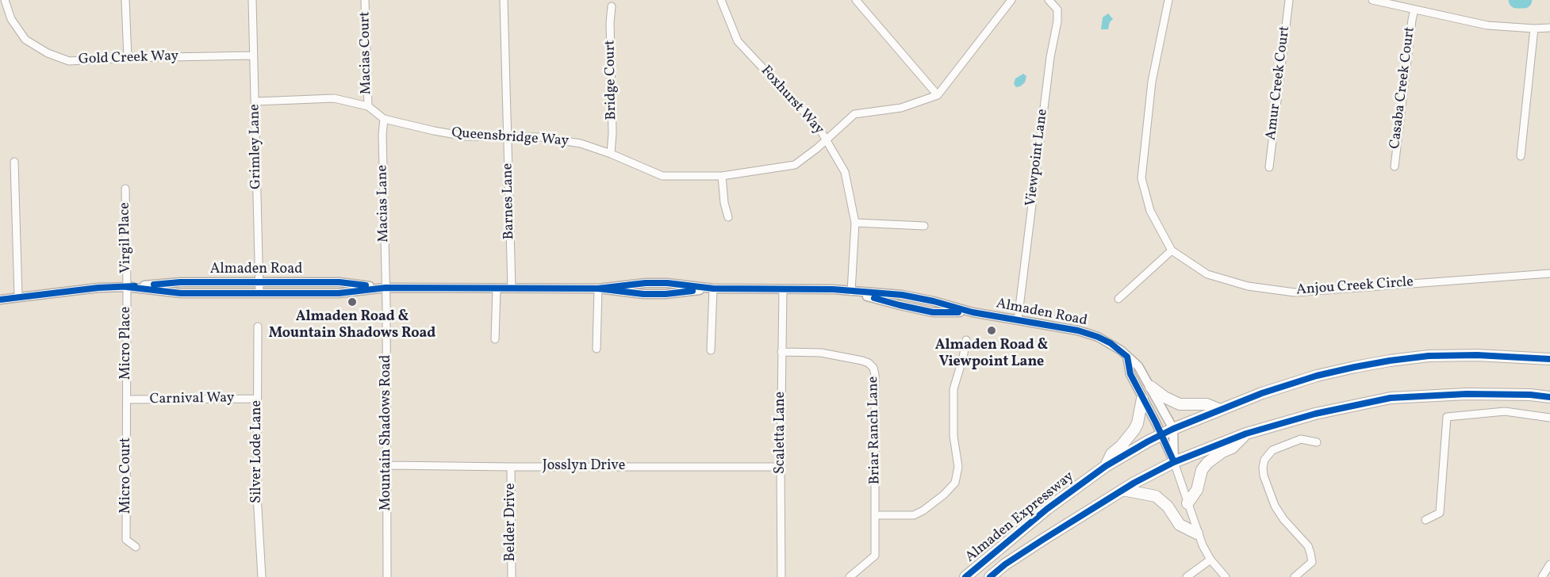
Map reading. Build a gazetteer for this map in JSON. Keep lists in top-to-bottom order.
{
  "streets": {
    "main road": ["Almaden Expressway"],
    "street": [
      "Macias Court",
      "Gold Creek Way",
      "Bridge Court",
      "Amur Creek Court",
      "Casaba Creek Court",
      "Foxhurst Way",
      "Queensbridge Way",
      "Grimley Lane",
      "Viewpoint Lane",
      "Barnes Lane",
      "Macias Lane",
      "Virgil Place",
      "Almaden Road",
      "Anjou Creek Circle",
      "Micro Place",
      "Carnival Way",
      "Briar Ranch Lane",
      "Mountain Shadows Road",
      "Scaletta Lane",
      "Silver Lode Lane",
      "Josslyn Drive",
      "Micro Court",
      "Belder Drive"
    ]
  },
  "crossings": [
    ["Macias Court", "Queensbridge Way"],
    ["Gold Creek Way", "Grimley Lane"],
    ["Bridge Court", "Queensbridge Way"],
    ["Foxhurst Way", "Queensbridge Way"],
    ["Foxhurst Way", "Almaden Road"],
    ["Queensbridge Way", "Grimley Lane"],
    ["Queensbridge Way", "Barnes Lane"],
    ["Queensbridge Way", "Macias Lane"],
    ["Grimley Lane", "Almaden Road"],
    ["Viewpoint Lane", "Almaden Road"],
    ["Barnes Lane", "Almaden Road"],
    ["Macias Lane", "Almaden Road"],
    ["Macias Lane", "Mountain Shadows Road"],
    ["Virgil Place", "Almaden Road"],
    ["Virgil Place", "Micro Place"],
    ["Almaden Road", "Micro Place"],
    ["Almaden Road", "Mountain Shadows Road"],
    ["Almaden Road", "Scaletta Lane"],
    ["Almaden Road", "Almaden Expressway"],
    ["Micro Place", "Carnival Way"],
    ["Micro Place", "Micro Court"],
    ["Carnival Way", "Silver Lode Lane"],
    ["Carnival Way", "Micro Court"],
    ["Briar Ranch Lane", "Scaletta Lane"],
    ["Mountain Shadows Road", "Josslyn Drive"],
    ["Scaletta Lane", "Josslyn Drive"],
    ["Josslyn Drive", "Belder Drive"]
  ],
  "places": ["Almaden Road & Mountain Shadows Road", "Almaden Road & Viewpoint Lane"]
}
